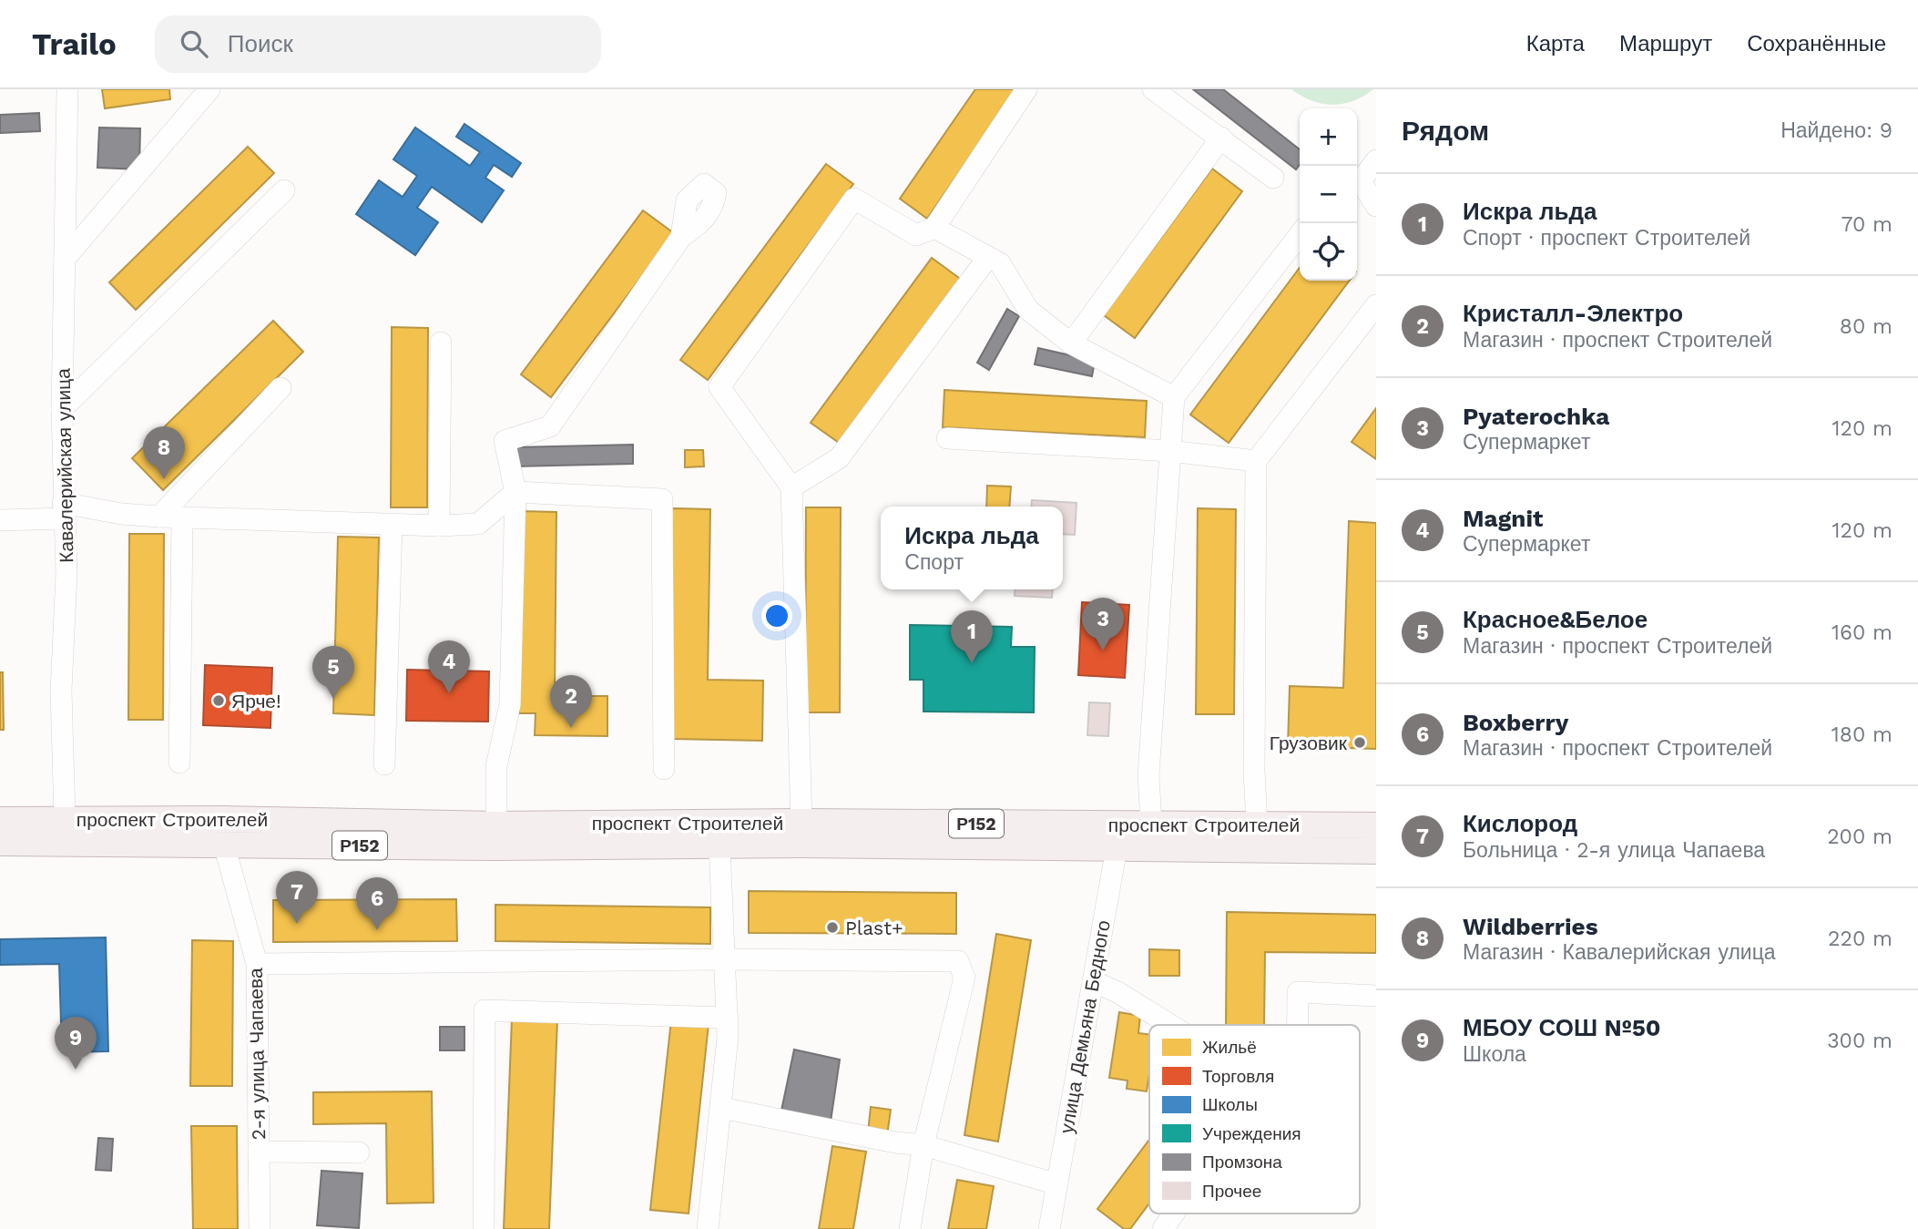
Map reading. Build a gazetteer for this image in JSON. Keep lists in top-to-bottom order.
{
  "streets": {
    "main road": ["проспект Строителей", "Р152"],
    "street": ["Кавалерийская улица", "улица Демьяна Бедного", "2-я улица Чапаева"]
  },
  "crossings": [
    ["Кавалерийская улица", "проспект Строителей"],
    ["проспект Строителей", "улица Демьяна Бедного"],
    ["проспект Строителей", "2-я улица Чапаева"]
  ],
  "places": ["Ярче!", "Грузовик", "Plast+"],
  "legend": [
    "Жильё",
    "Торговля",
    "Школы",
    "Учреждения",
    "Промзона",
    "Прочее"
  ],
  "page": {
    "header": "Trailo",
    "search": "Поиск",
    "nav": ["Карта", "Маршрут", "Сохранённые"],
    "heading": ["Рядом", "Найдено: 9"],
    "map_buttons": ["+", "−"],
    "list": [
      {
        "mark": "1",
        "name": "Искра льда",
        "note": "Спорт · проспект Строителей",
        "value": "70 m"
      },
      {
        "mark": "2",
        "name": "Кристалл-Электро",
        "note": "Магазин · проспект Строителей",
        "value": "80 m"
      },
      {
        "mark": "3",
        "name": "Pyaterochka",
        "note": "Супермаркет",
        "value": "120 m"
      },
      {
        "mark": "4",
        "name": "Magnit",
        "note": "Супермаркет",
        "value": "120 m"
      },
      {
        "mark": "5",
        "name": "Красное&Белое",
        "note": "Магазин · проспект Строителей",
        "value": "160 m"
      },
      {
        "mark": "6",
        "name": "Boxberry",
        "note": "Магазин · проспект Строителей",
        "value": "180 m"
      },
      {
        "mark": "7",
        "name": "Кислород",
        "note": "Больница · 2-я улица Чапаева",
        "value": "200 m"
      },
      {
        "mark": "8",
        "name": "Wildberries",
        "note": "Магазин · Кавалерийская улица",
        "value": "220 m"
      },
      {
        "mark": "9",
        "name": "МБОУ СОШ №50",
        "note": "Школа",
        "value": "300 m"
      }
    ],
    "pins": [
      "8",
      "3",
      "1",
      "4",
      "5",
      "2",
      "7",
      "6",
      "9"
    ],
    "popup": ["Искра льда", "Спорт"]
  }
}
